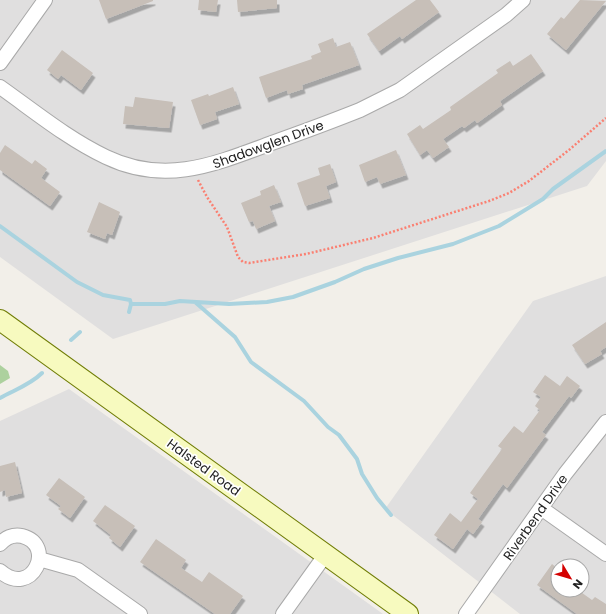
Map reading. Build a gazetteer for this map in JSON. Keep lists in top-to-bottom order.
{
  "streets": {
    "street": ["Shadowglen Drive", "Halsted Road", "Riverbend Drive"]
  },
  "north": "bottom right"
}
